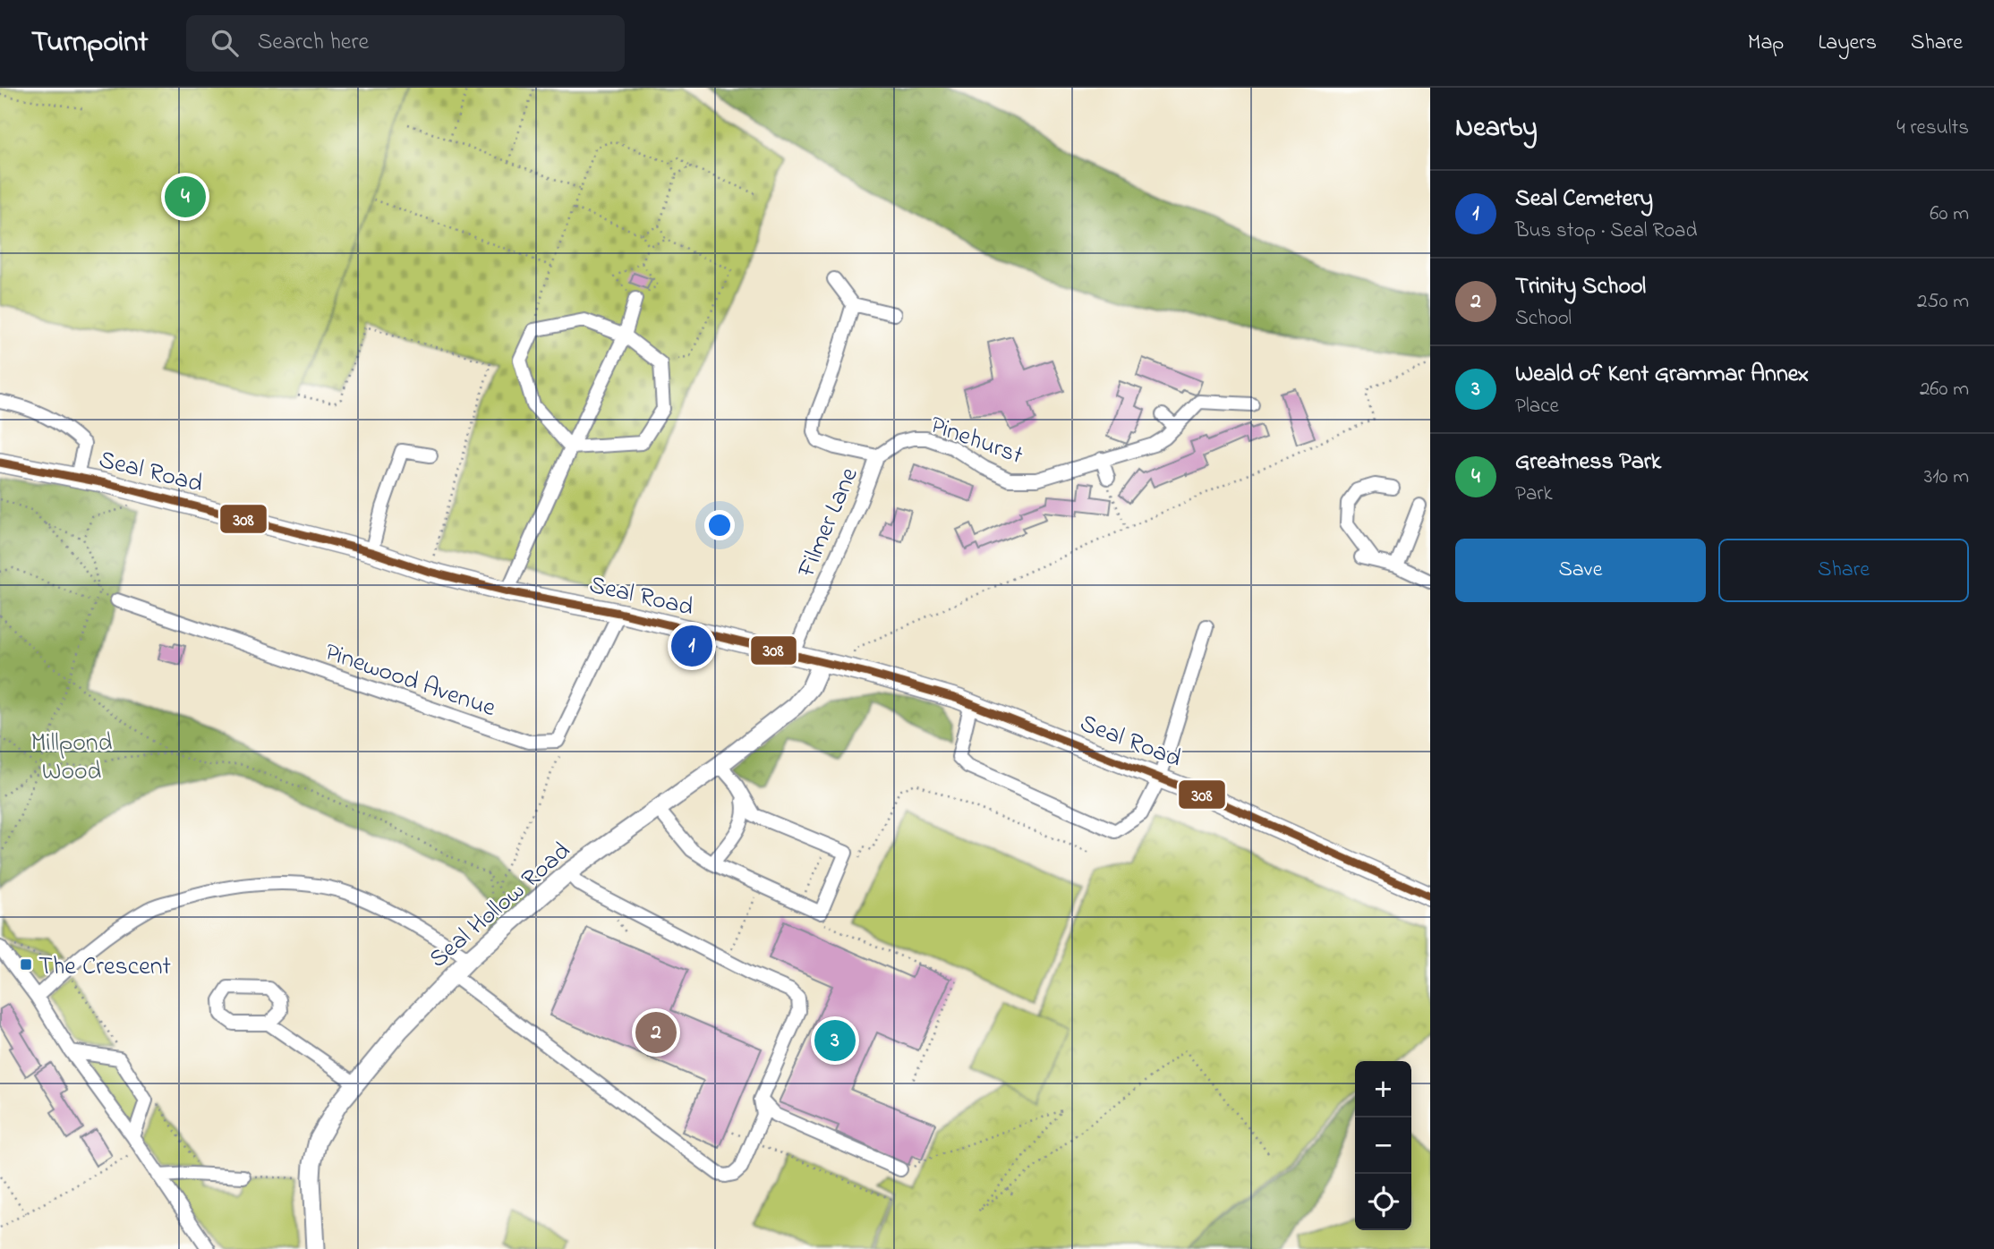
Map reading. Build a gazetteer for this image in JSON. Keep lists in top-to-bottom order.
{
  "streets": {
    "highway": ["Seal Road"],
    "main road": ["Seal Hollow Road"],
    "street": ["Pinehurst", "Filmer Lane", "Pinewood Avenue"]
  },
  "crossings": [
    ["Pinehurst", "Filmer Lane"],
    ["Seal Road", "Filmer Lane"],
    ["Seal Road", "Seal Hollow Road"]
  ],
  "parks": ["Millpond Wood"],
  "places": {
    "transit": ["The Crescent"]
  },
  "lines": ["transit line 308"],
  "page": {
    "header": "Turnpoint",
    "search": "Search here",
    "nav": ["Map", "Layers", "Share"],
    "heading": ["Nearby", "4 results"],
    "list": [
      {
        "mark": "1",
        "name": "Seal Cemetery",
        "note": "Bus stop · Seal Road",
        "value": "60 m"
      },
      {
        "mark": "2",
        "name": "Trinity School",
        "note": "School",
        "value": "250 m"
      },
      {
        "mark": "3",
        "name": "Weald of Kent Grammar Annex",
        "note": "Place",
        "value": "260 m"
      },
      {
        "mark": "4",
        "name": "Greatness Park",
        "note": "Park",
        "value": "310 m"
      }
    ],
    "pins": [
      "4",
      "1",
      "2",
      "3"
    ],
    "buttons": ["Save", "Share"],
    "map_buttons": ["+", "−"]
  }
}
